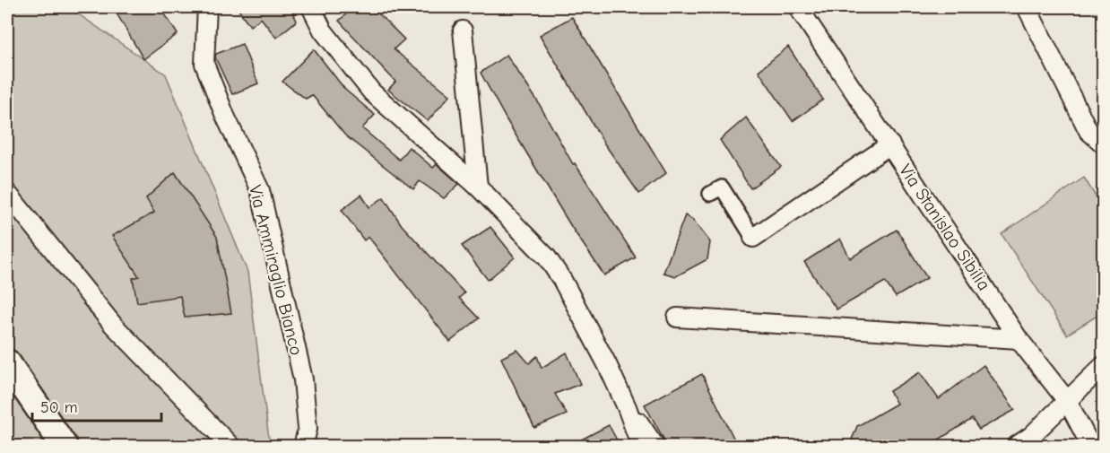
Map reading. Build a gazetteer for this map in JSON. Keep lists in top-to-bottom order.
{
  "streets": {
    "street": ["Via Stanislao Sibilia", "Via Ammiraglio Bianco"]
  },
  "scale_bar": "50 m"
}
